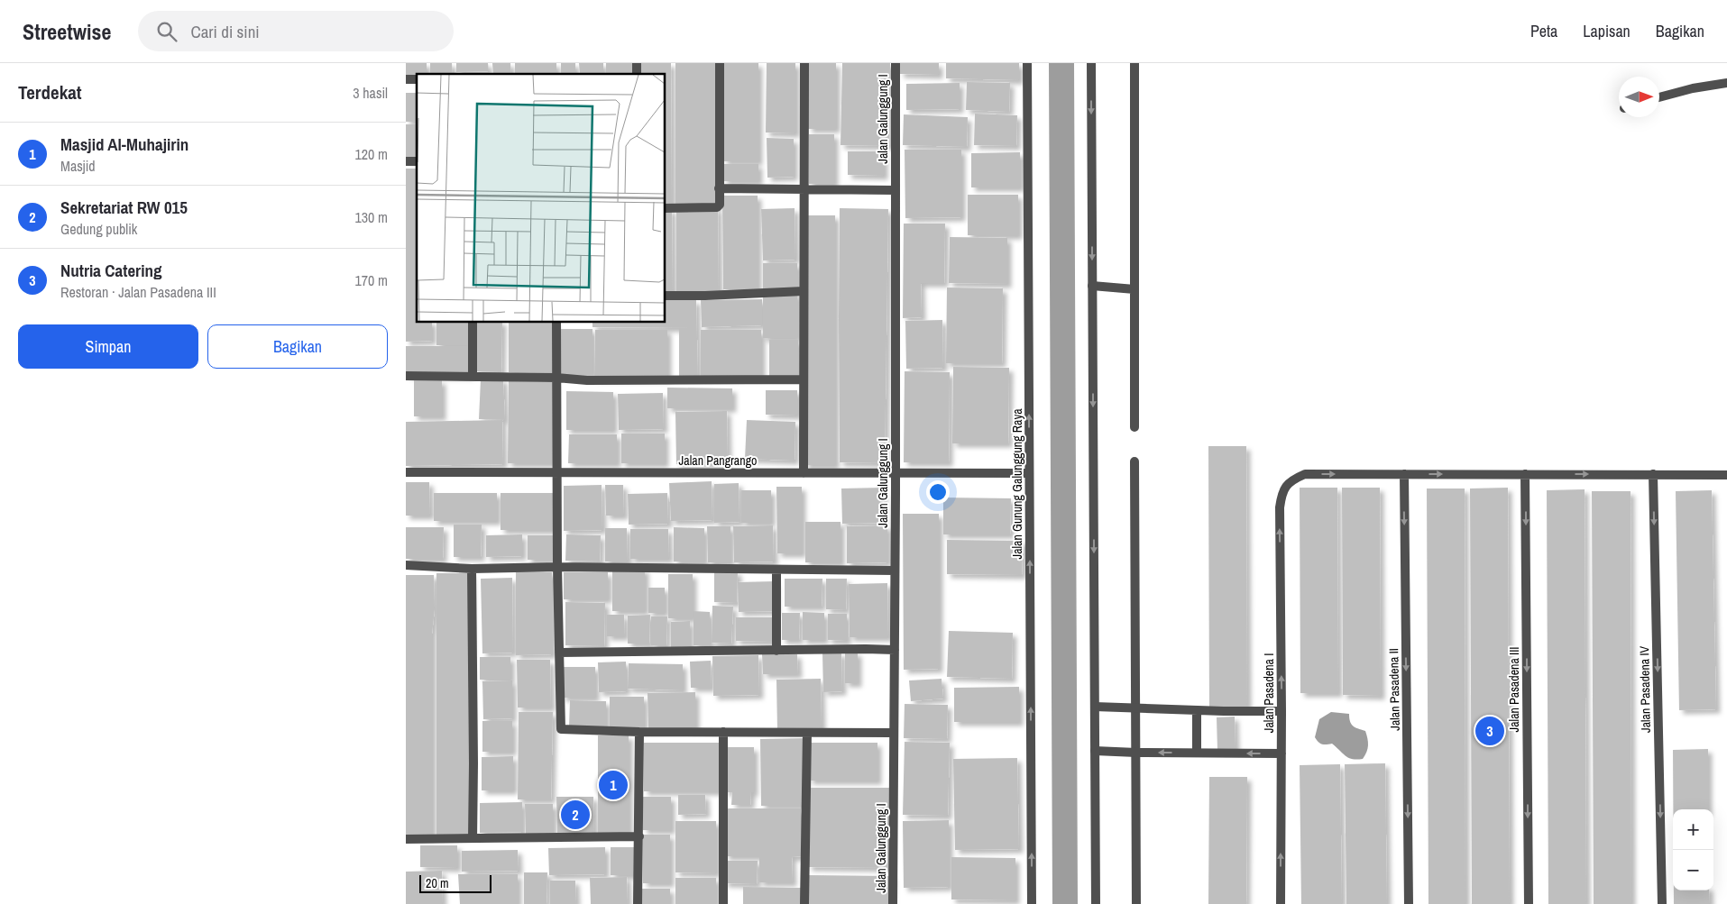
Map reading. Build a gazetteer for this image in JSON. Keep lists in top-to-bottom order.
{
  "streets": {
    "street": [
      "Jalan Galunggung I",
      "Jalan Pangrango",
      "Jalan Gunung Galunggung Raya",
      "Jalan Pasadena II",
      "Jalan Pasadena III",
      "Jalan Pasadena IV",
      "Jalan Pasadena I"
    ]
  },
  "crossings": [
    ["Jalan Galunggung I", "Jalan Pangrango"],
    ["Jalan Pangrango", "Jalan Gunung Galunggung Raya"],
    ["Jalan Pasadena II", "Jalan Pasadena I"]
  ],
  "one_way": [
    "Jalan Pasadena II",
    "Jalan Pasadena III",
    "Jalan Pasadena IV",
    "Jalan Pasadena I"
  ],
  "scale_bar": "20 m",
  "north": "right",
  "page": {
    "header": "Streetwise",
    "search": "Cari di sini",
    "nav": ["Peta", "Lapisan", "Bagikan"],
    "heading": ["Terdekat", "3 hasil"],
    "list": [
      {
        "mark": "1",
        "name": "Masjid Al-Muhajirin",
        "note": "Masjid",
        "value": "120 m"
      },
      {
        "mark": "2",
        "name": "Sekretariat RW 015",
        "note": "Gedung publik",
        "value": "130 m"
      },
      {
        "mark": "3",
        "name": "Nutria Catering",
        "note": "Restoran · Jalan Pasadena III",
        "value": "170 m"
      }
    ],
    "buttons": ["Simpan", "Bagikan"],
    "pins": ["3", "1", "2"],
    "map_buttons": ["+", "−"],
    "scale": "20 m"
  }
}
